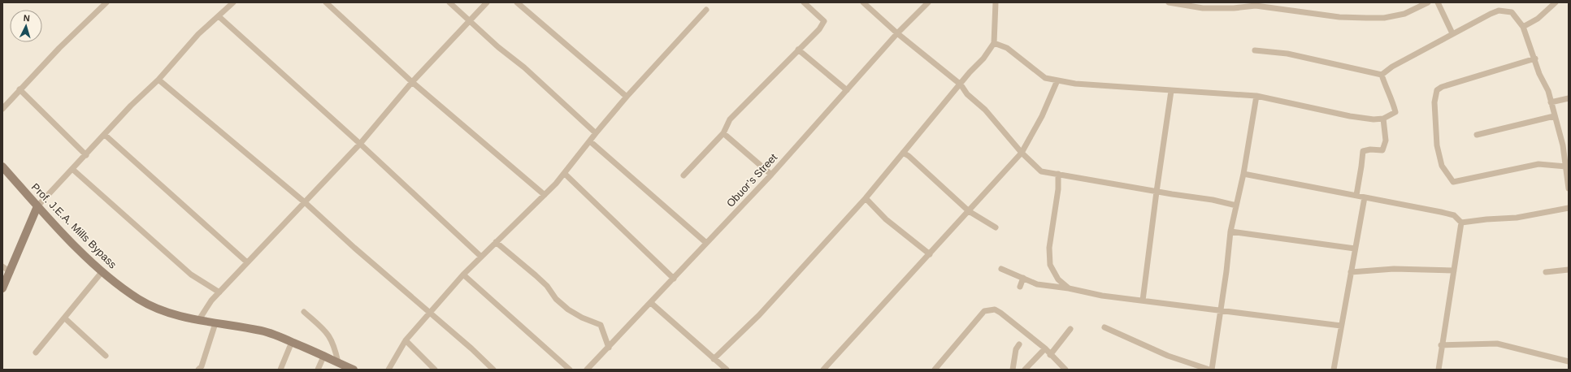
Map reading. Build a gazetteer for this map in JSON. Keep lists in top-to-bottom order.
{
  "streets": {
    "street": ["Obuor’s Street", "Prof. J.E.A. Mills Bypass"]
  },
  "north": "top"
}
